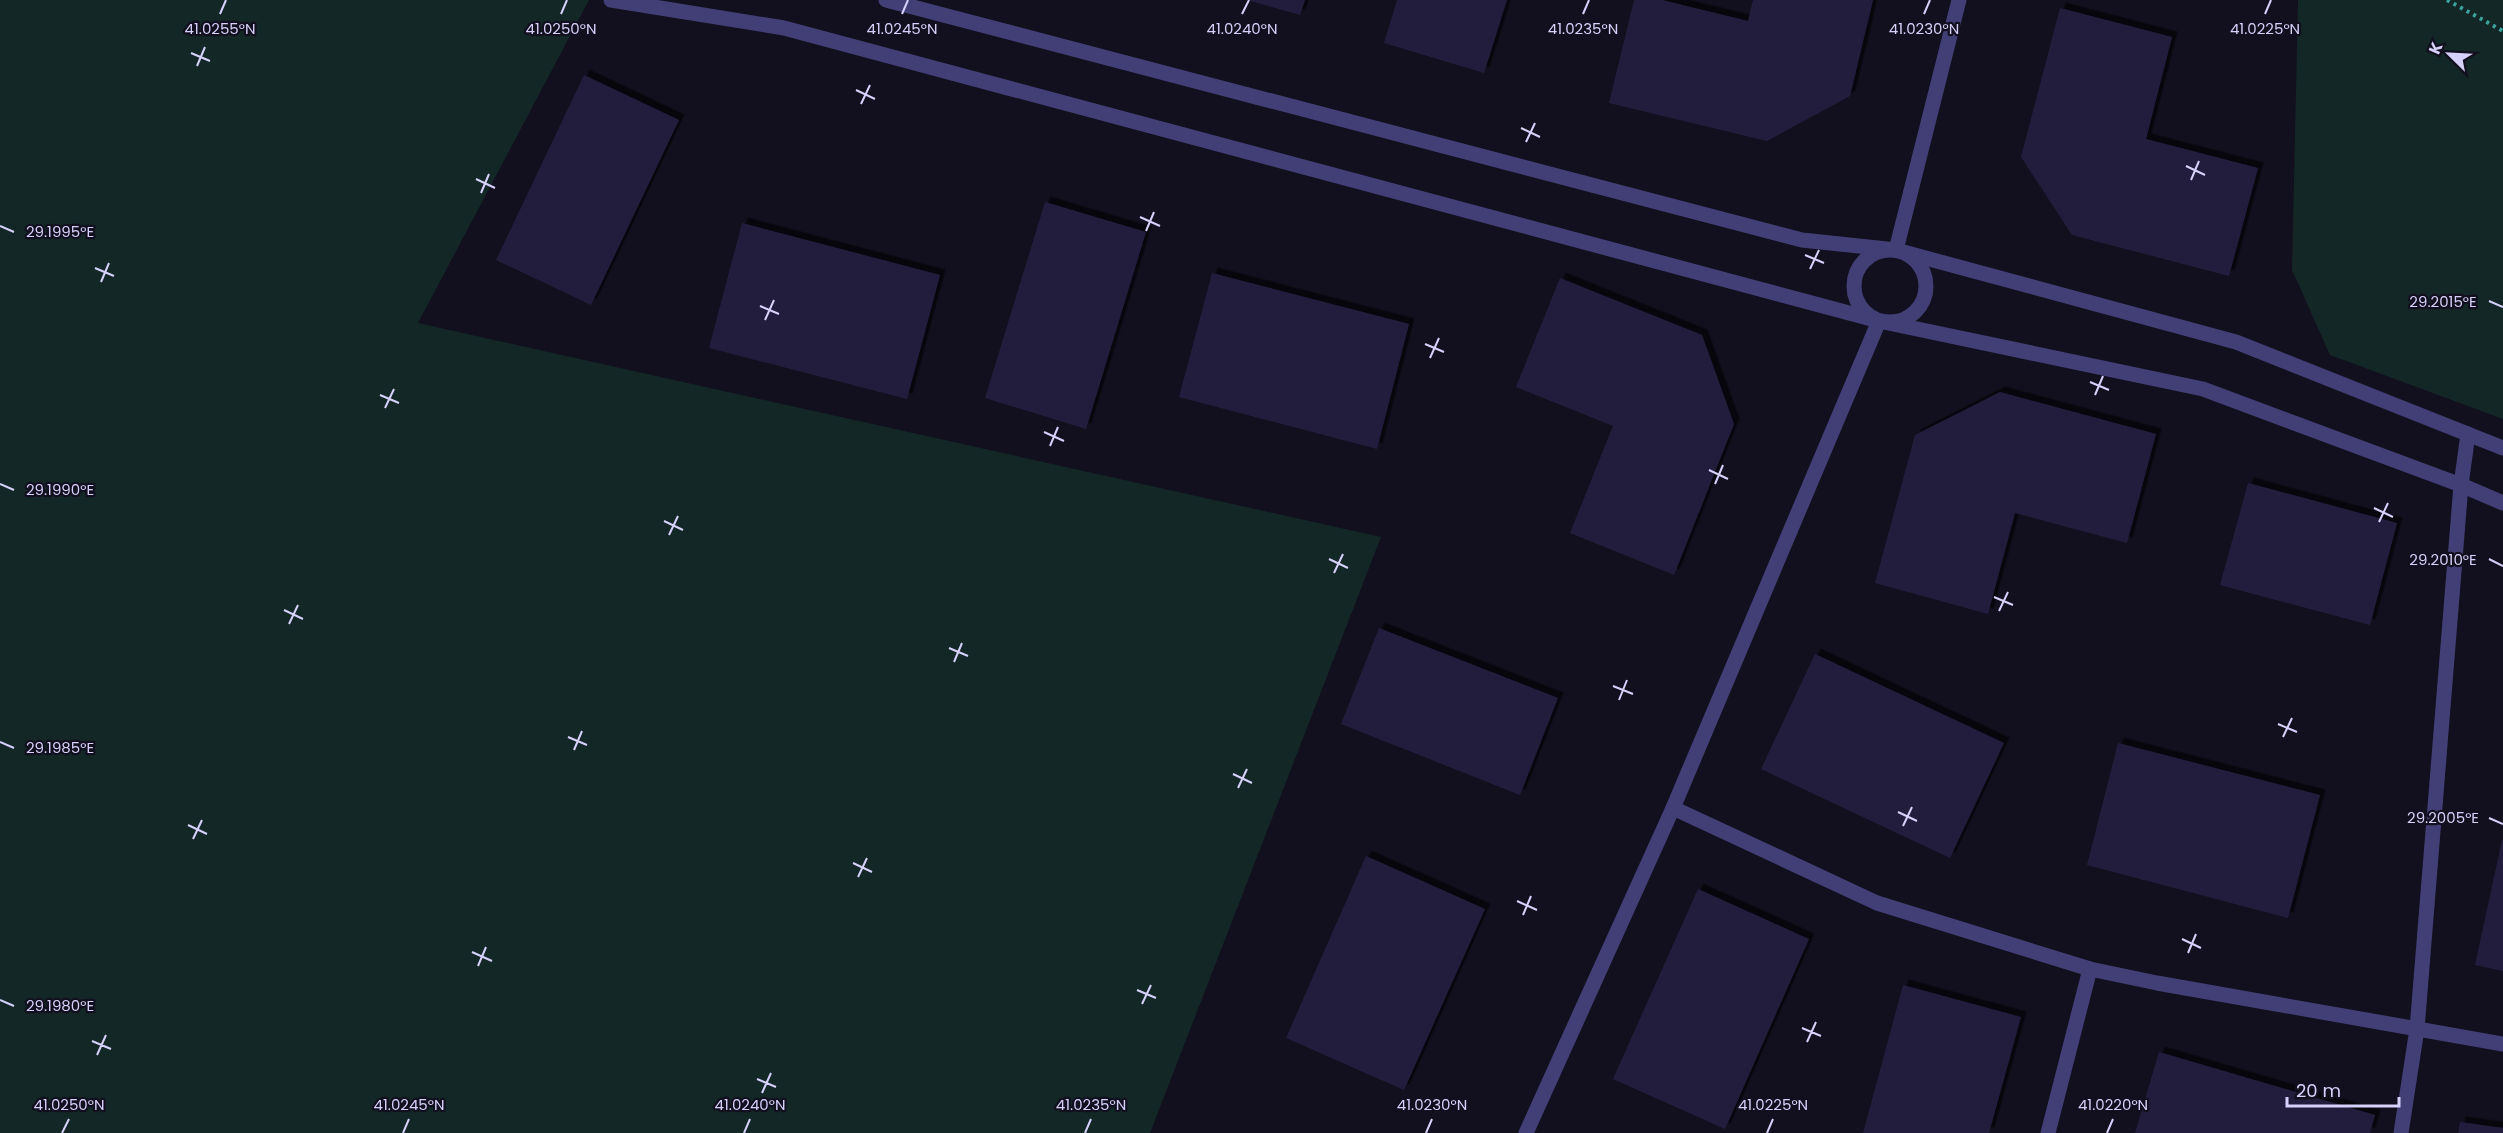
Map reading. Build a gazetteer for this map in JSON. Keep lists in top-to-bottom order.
{
  "scale_bar": "20 m",
  "north": "top left",
  "coordinates": [
    "41.0255°N",
    "41.0250°N",
    "41.0245°N",
    "41.0240°N",
    "41.0235°N",
    "41.0230°N",
    "41.0225°N",
    "29.1995°E",
    "29.2015°E",
    "29.1990°E",
    "29.2010°E",
    "29.1985°E",
    "29.2005°E",
    "29.1980°E",
    "41.0220°N"
  ]
}
